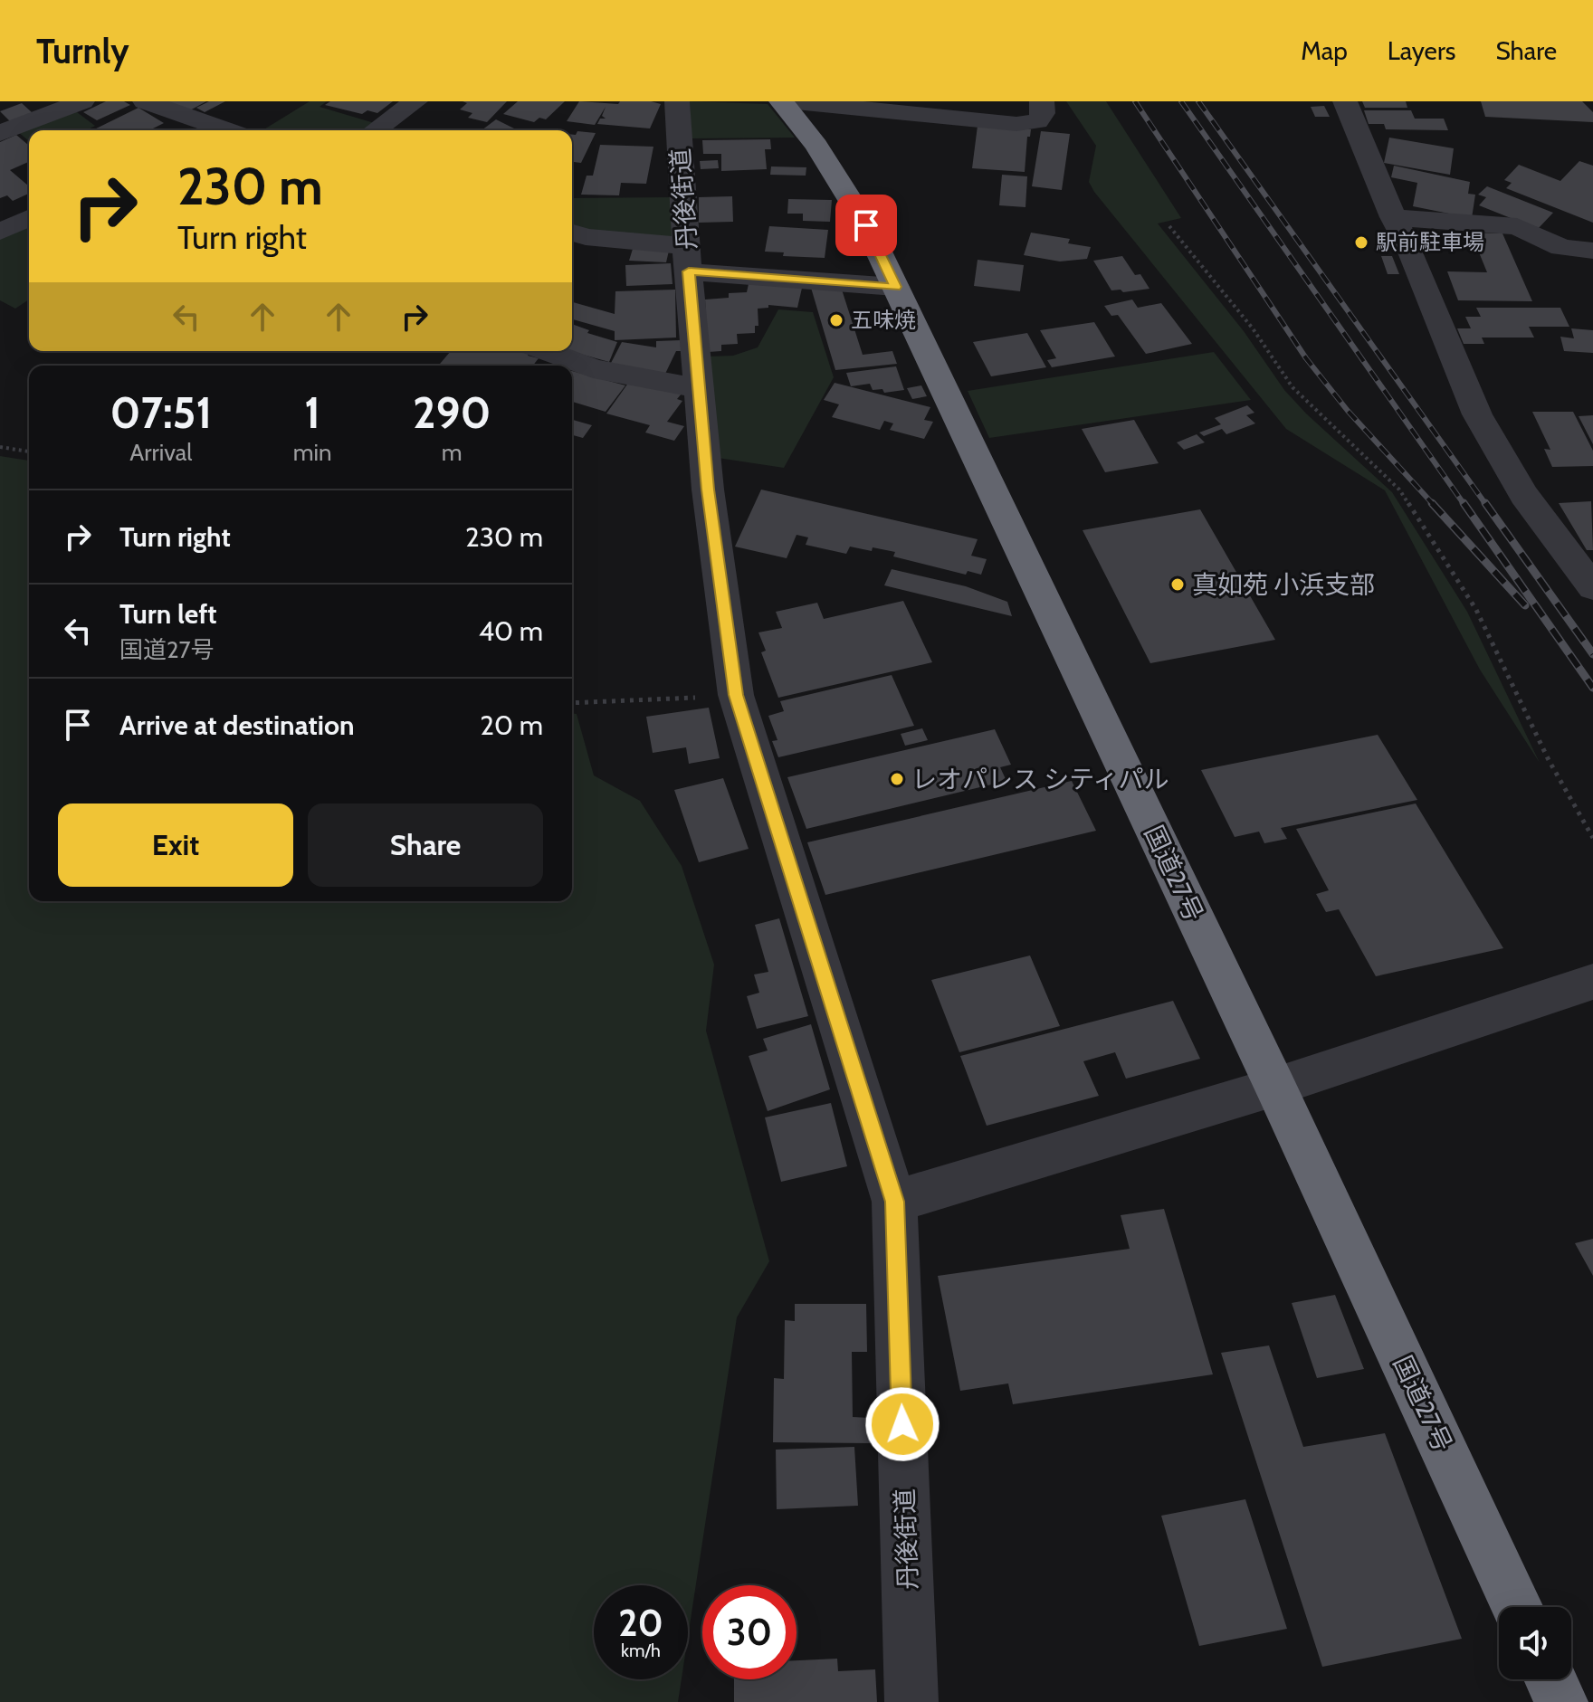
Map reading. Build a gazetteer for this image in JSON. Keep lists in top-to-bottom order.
{
  "streets": {
    "highway": ["国道27号"],
    "street": ["丹後街道"]
  },
  "places": [
    "駅前駐車場",
    "五味焼",
    "真如苑 小浜支部",
    "レオパレス シティパル"
  ],
  "page": {
    "header": "Turnly",
    "nav": ["Map", "Layers", "Share"],
    "turn": ["230 m", "Turn right"],
    "eta": [
      "07:51",
      "Arrival",
      "1",
      "min",
      "290",
      "m"
    ],
    "list": [
      {
        "name": "Turn right",
        "value": "230 m"
      },
      {
        "name": "Turn left",
        "note": "国道27号",
        "value": "40 m"
      },
      {
        "name": "Arrive at destination",
        "value": "20 m"
      }
    ],
    "buttons": ["Exit", "Share"],
    "speed": "20 km/h",
    "limit": "30"
  }
}
